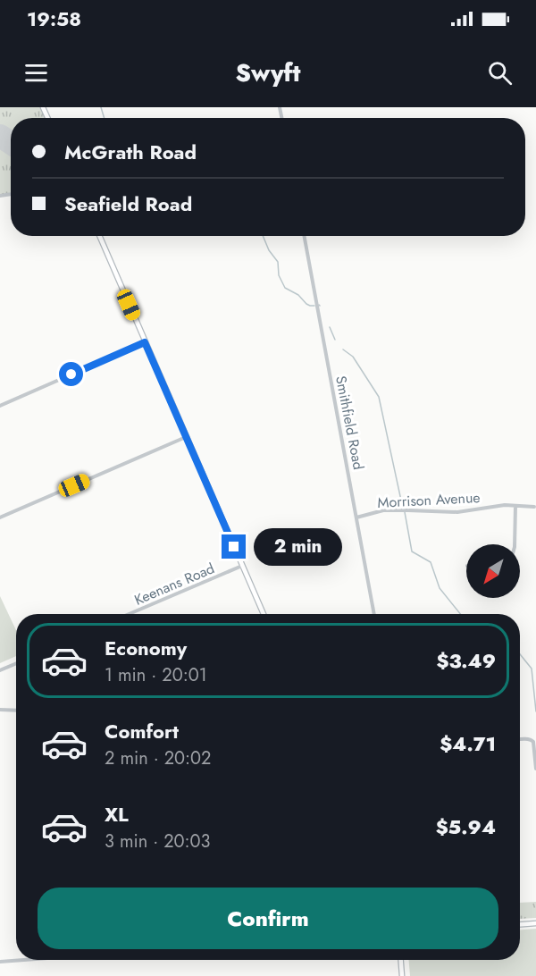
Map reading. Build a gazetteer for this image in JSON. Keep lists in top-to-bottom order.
{
  "streets": {
    "street": ["Smithfield Road", "Morrison Avenue", "Keenans Road"]
  },
  "crossings": [
    ["Smithfield Road", "Morrison Avenue"]
  ],
  "north": "bottom left",
  "page": {
    "status": "19:58",
    "header": "Swyft",
    "banner": ["McGrath Road", "Seafield Road"],
    "bubble": "2 min",
    "list": [
      {
        "name": "Economy",
        "note": "1 min · 20:01",
        "value": "$3.49"
      },
      {
        "name": "Comfort",
        "note": "2 min · 20:02",
        "value": "$4.71"
      },
      {
        "name": "XL",
        "note": "3 min · 20:03",
        "value": "$5.94"
      }
    ],
    "buttons": "Confirm"
  }
}
